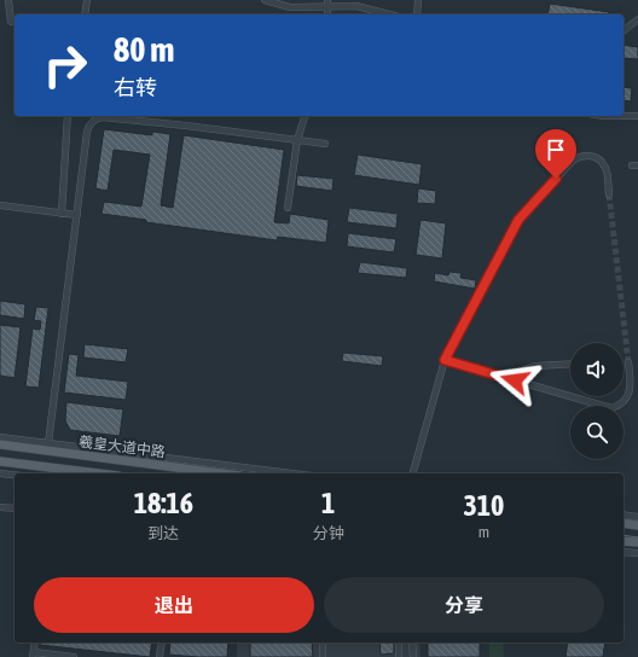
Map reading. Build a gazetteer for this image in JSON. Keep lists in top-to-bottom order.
{
  "streets": {
    "main road": ["羲皇大道中路"]
  },
  "page": {
    "turn": ["80 m", "右转"],
    "eta": [
      "18:16",
      "到达",
      "1",
      "分钟",
      "310",
      "m"
    ],
    "buttons": ["退出", "分享"]
  }
}
